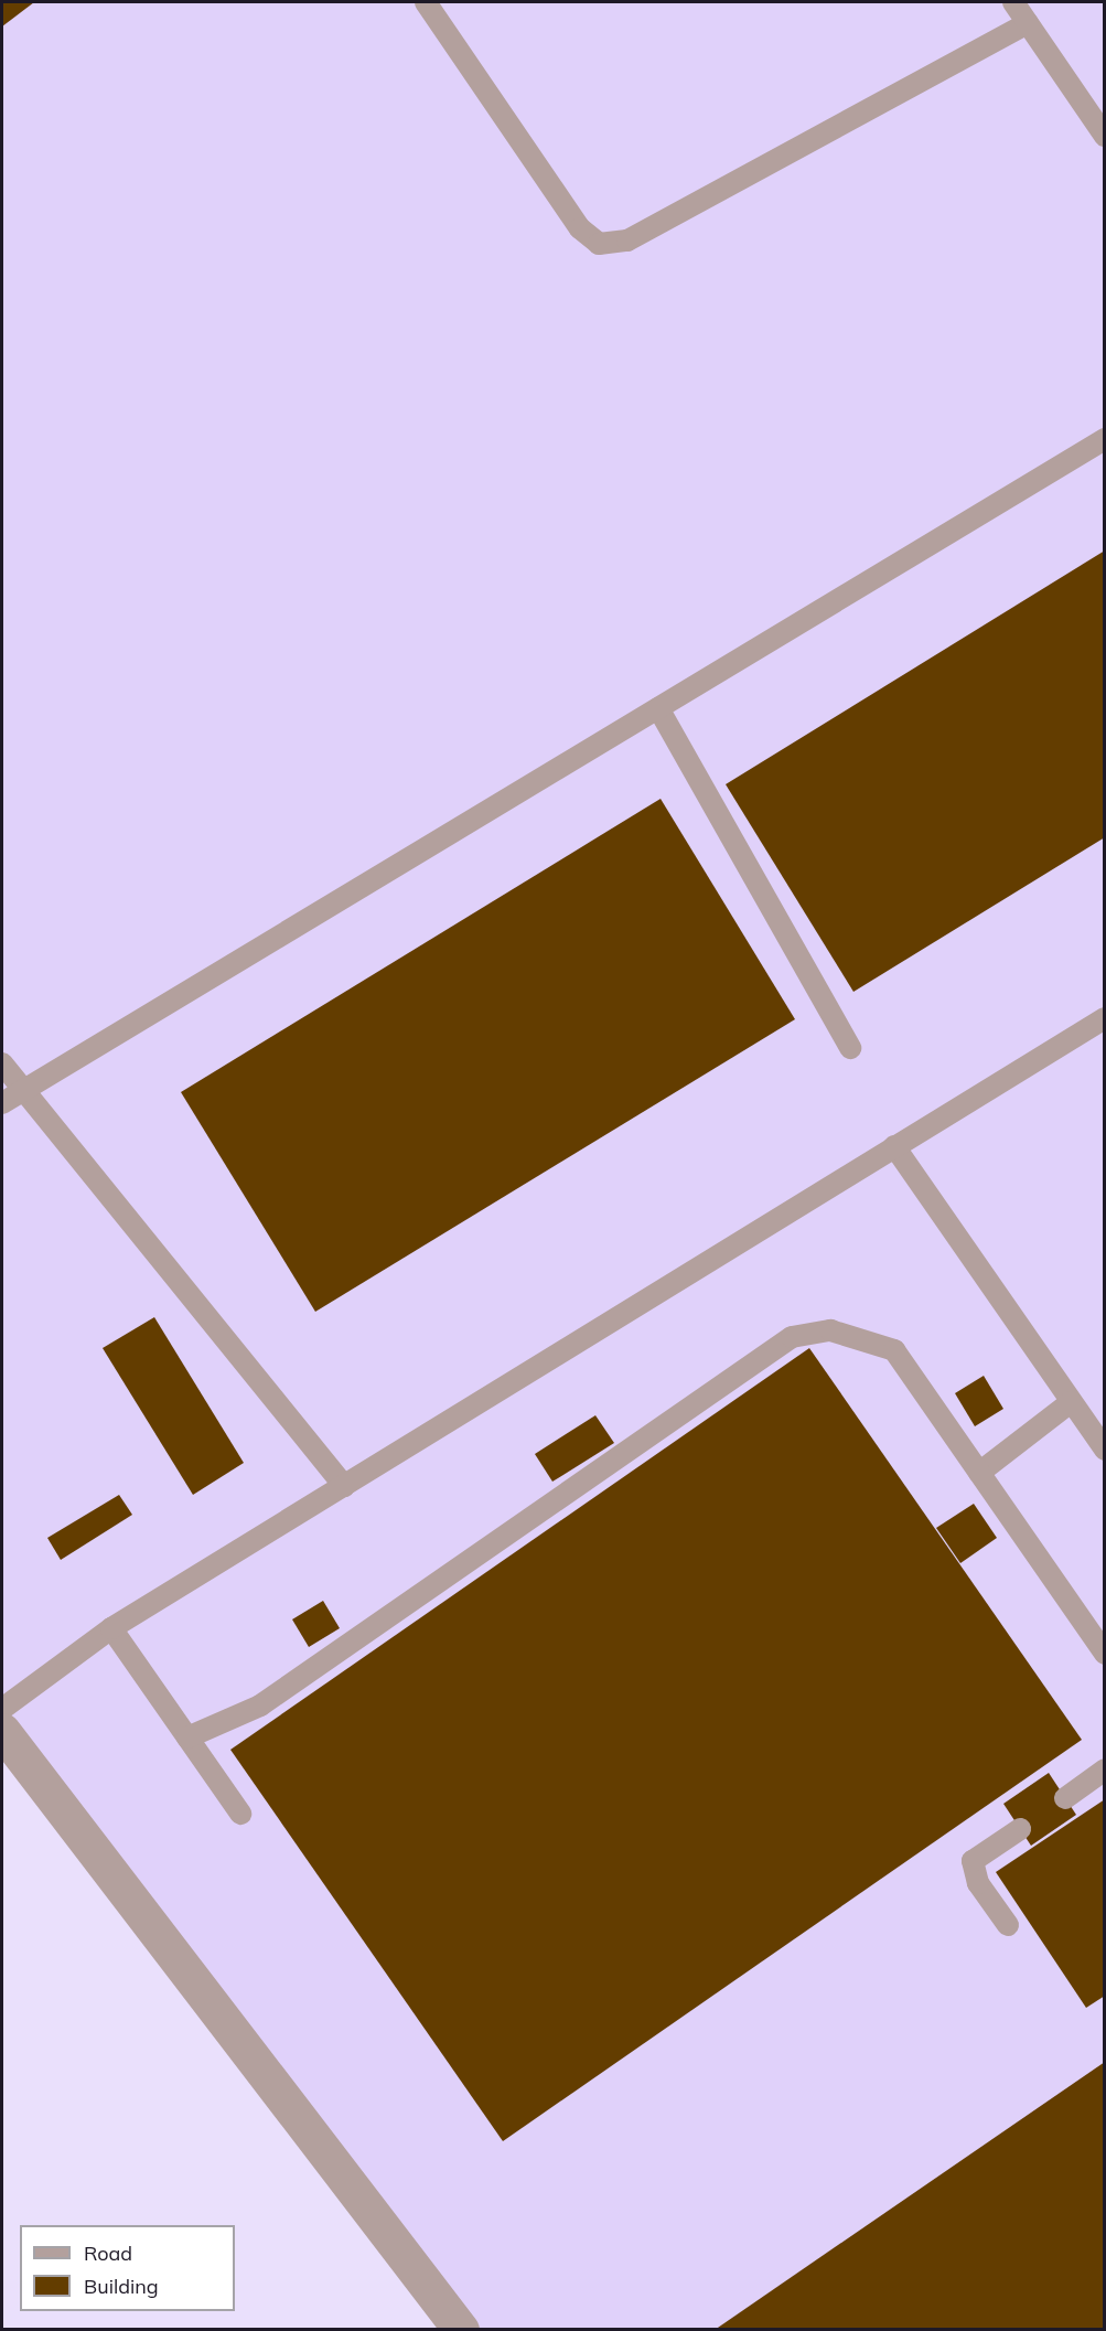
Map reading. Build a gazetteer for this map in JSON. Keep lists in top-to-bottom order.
{
  "legend": ["Road", "Building"]
}
